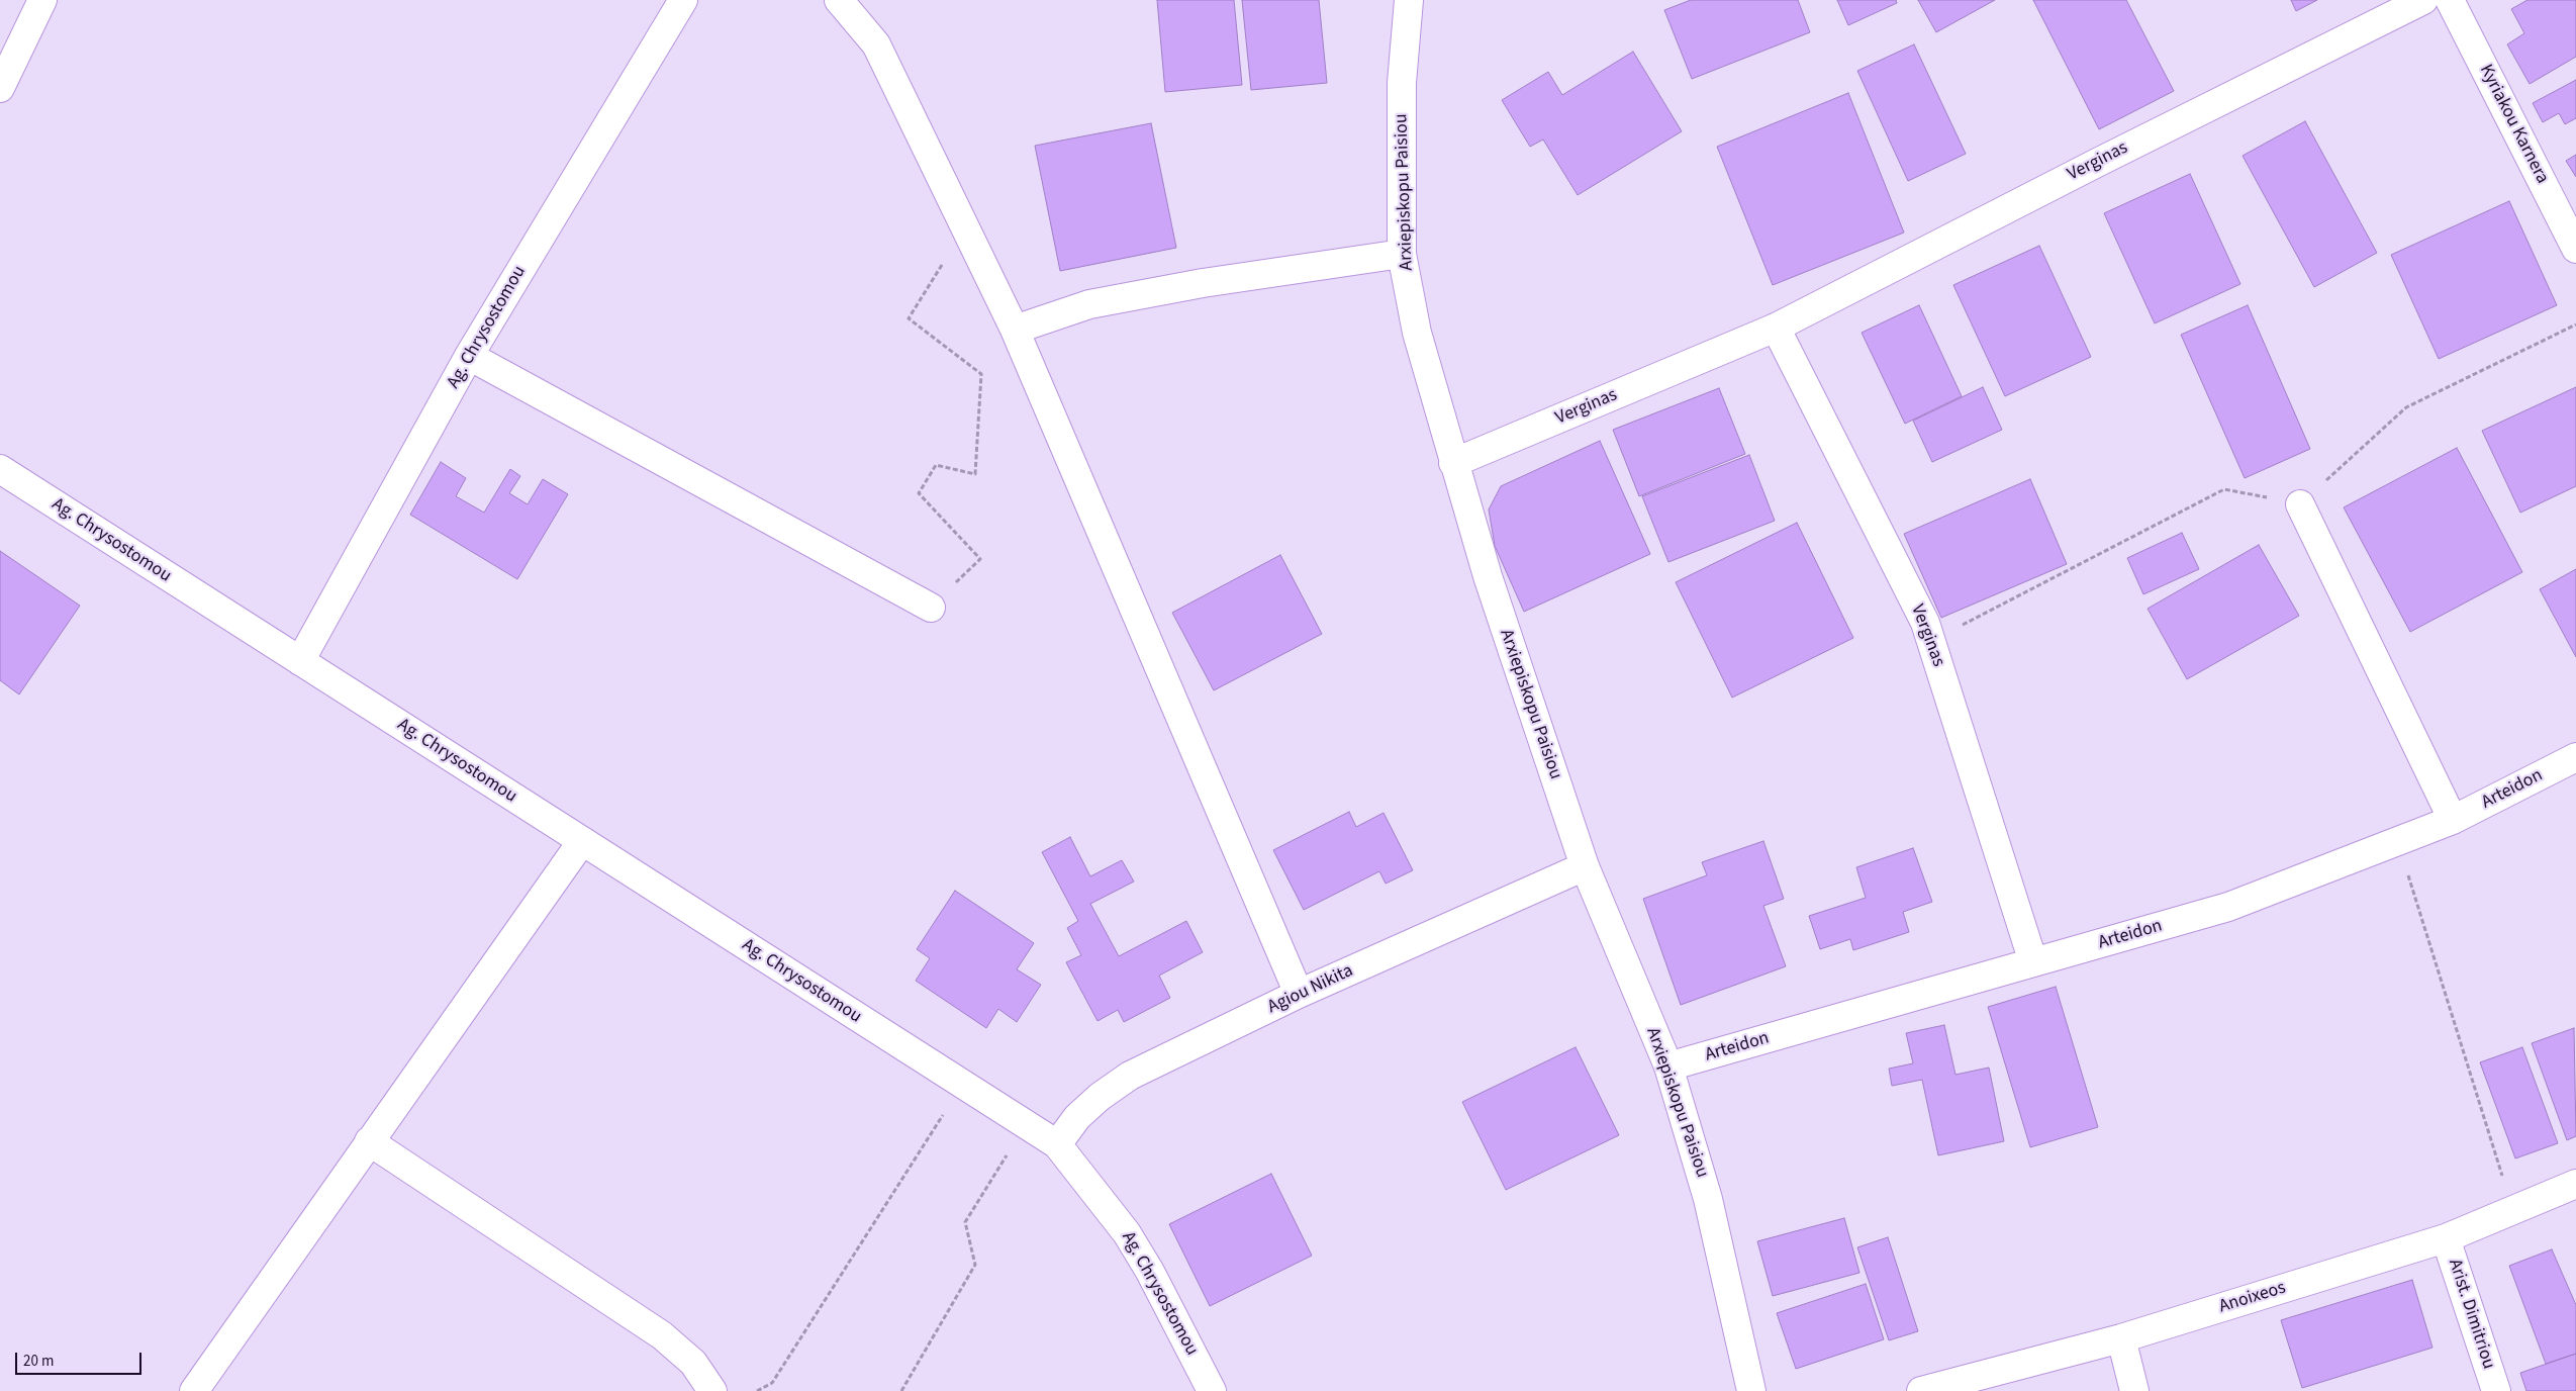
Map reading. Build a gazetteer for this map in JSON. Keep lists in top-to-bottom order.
{
  "streets": {
    "street": [
      "Kyriakou Karnera",
      "Verginas",
      "Arxiepiskopu Paisiou",
      "Ag. Chrysostomou",
      "Arteidon",
      "Agiou Nikita",
      "Anoixeos",
      "Arist. Dimitriou"
    ]
  },
  "crossings": [
    ["Verginas", "Arxiepiskopu Paisiou"],
    ["Verginas", "Arteidon"],
    ["Arxiepiskopu Paisiou", "Arteidon"],
    ["Arxiepiskopu Paisiou", "Agiou Nikita"],
    ["Ag. Chrysostomou", "Agiou Nikita"],
    ["Anoixeos", "Arist. Dimitriou"]
  ],
  "scale_bar": "20 m"
}
